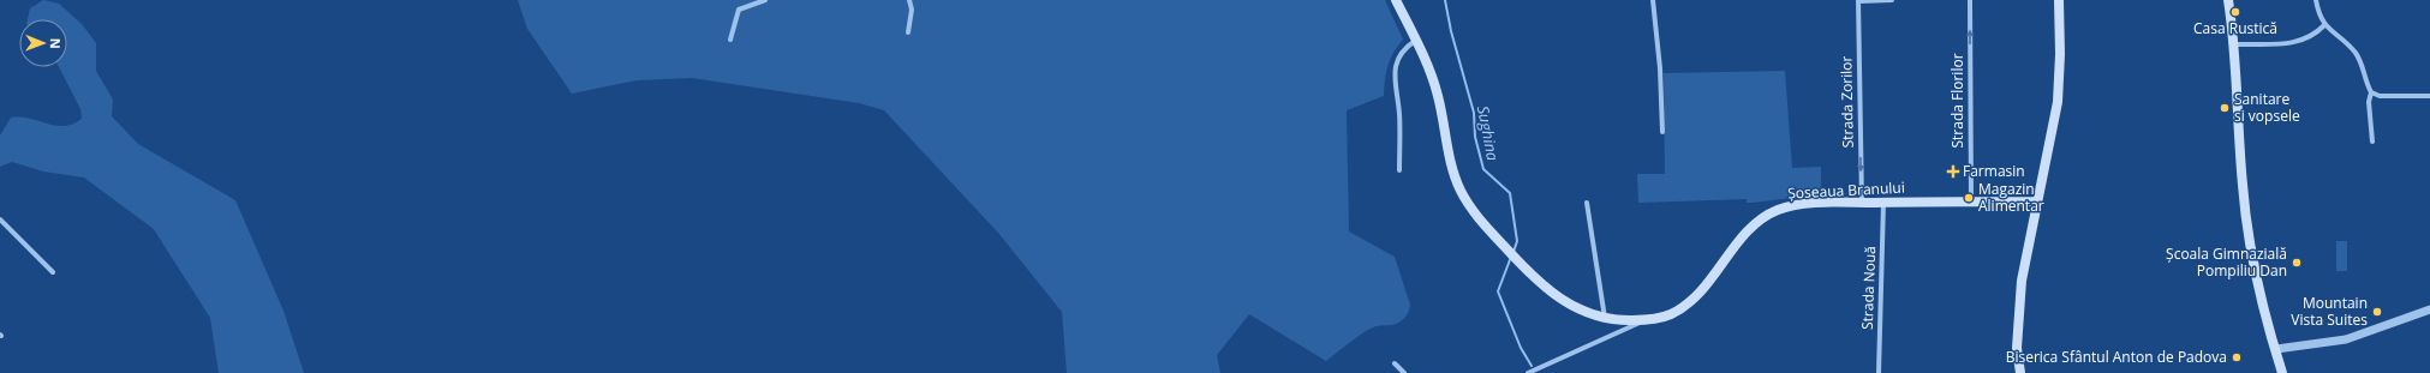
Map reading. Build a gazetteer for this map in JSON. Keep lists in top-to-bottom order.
{
  "streets": {
    "main road": ["Șoseaua Branului"],
    "street": ["Strada Florilor", "Strada Zorilor", "Strada Nouă"]
  },
  "crossings": [
    ["Strada Florilor", "Șoseaua Branului"],
    ["Strada Zorilor", "Șoseaua Branului"],
    ["Șoseaua Branului", "Strada Nouă"]
  ],
  "one_way": ["Strada Florilor", "Strada Zorilor"],
  "water": ["Sughina"],
  "places": {
    "other": [
      "Casa Rustică",
      "Sanitare si vopsele",
      "Magazin Alimentar",
      "Școala Gimnazială Pompiliu Dan",
      "Mountain Vista Suites",
      "Biserica Sfântul Anton de Padova"
    ],
    "health": ["Farmasin"]
  },
  "north": "right"
}
